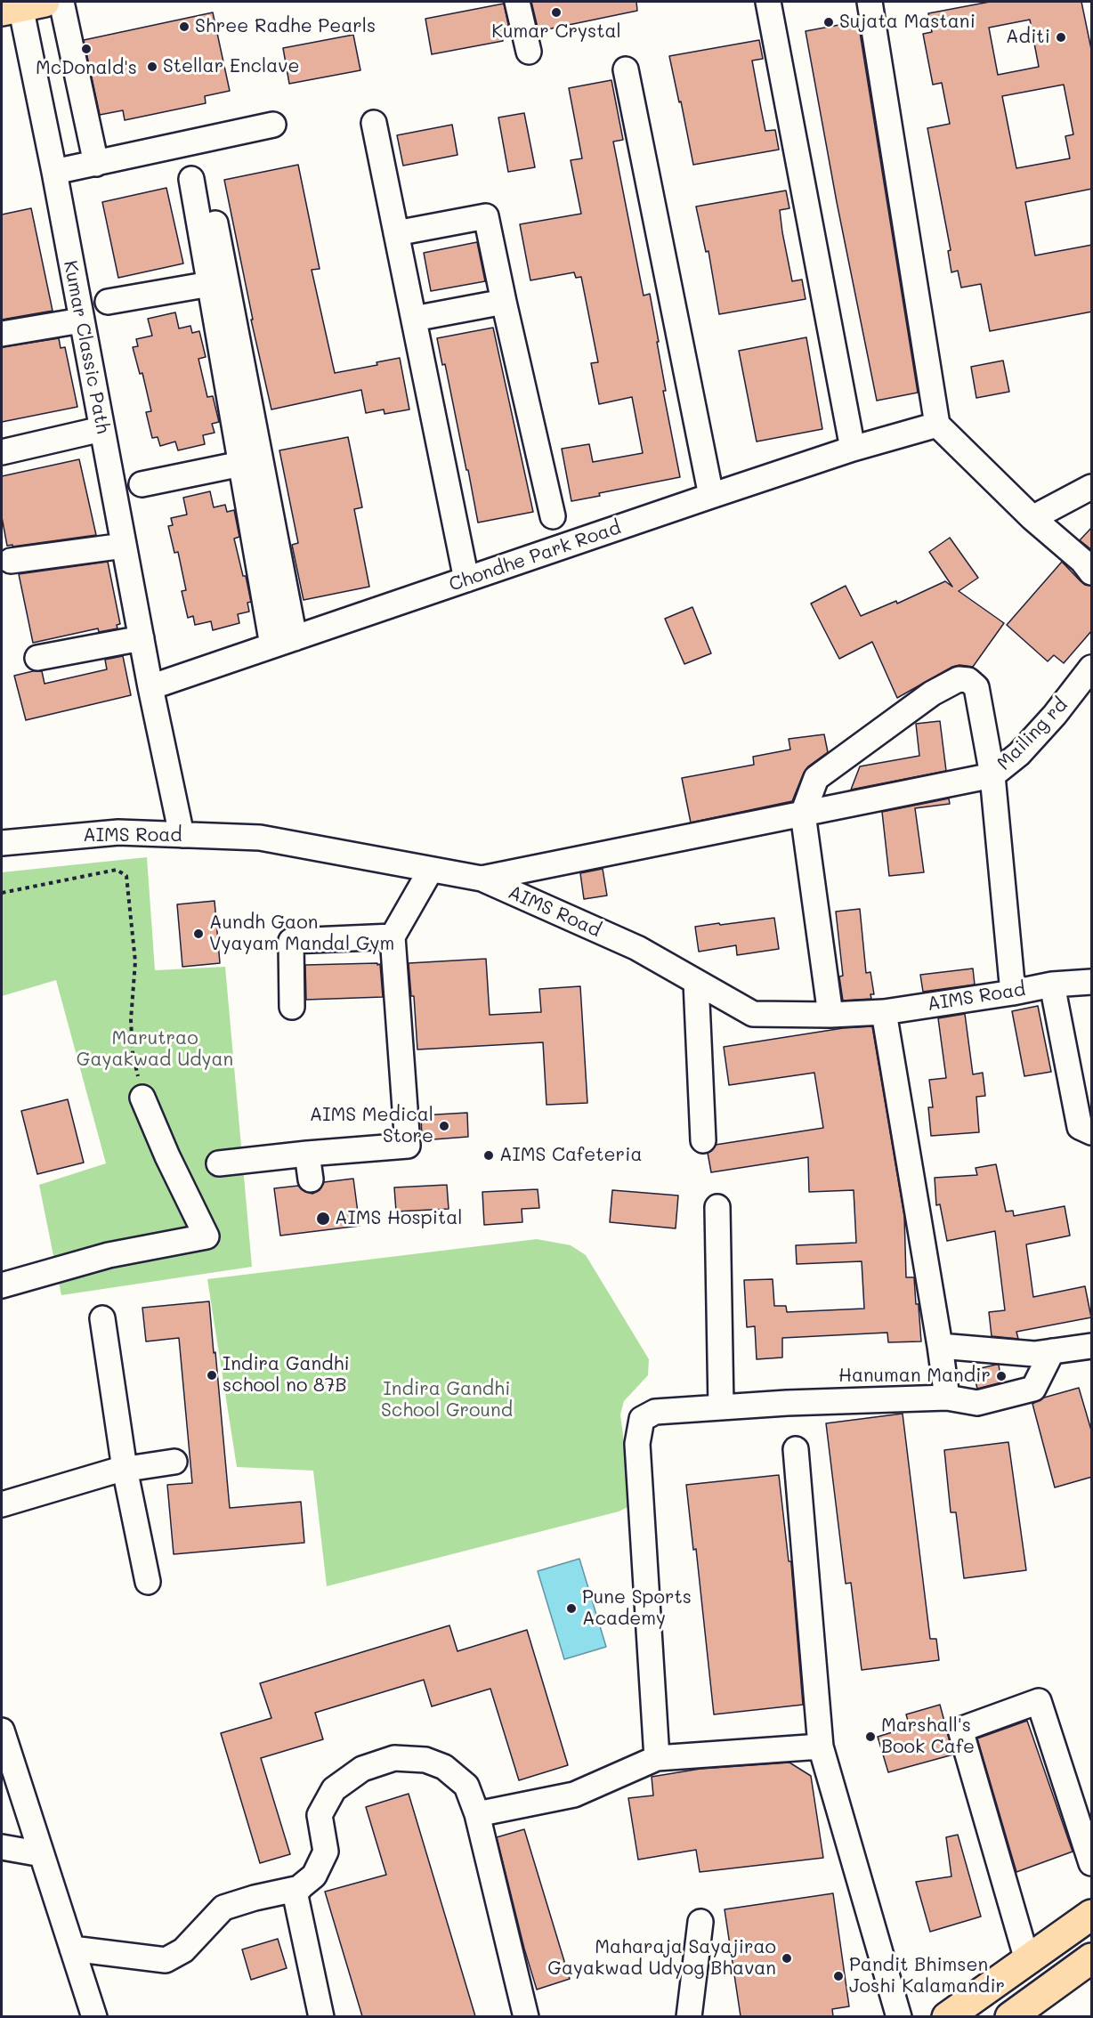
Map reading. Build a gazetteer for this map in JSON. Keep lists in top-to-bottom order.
{
  "streets": {
    "street": [
      "Kumar Classic Path",
      "Chondhe Park Road",
      "Mailing rd",
      "AIMS Road"
    ]
  },
  "crossings": [
    ["Kumar Classic Path", "Chondhe Park Road"]
  ],
  "parks": ["Marutrao Gayakwad Udyan", "Indira Gandhi School Ground"],
  "places": [
    "Kumar Crystal",
    "Sujata Mastani",
    "Shree Radhe Pearls",
    "Aditi",
    "McDonald's",
    "Stellar Enclave",
    "Aundh Gaon Vyayam Mandal Gym",
    "AIMS Medical Store",
    "AIMS Cafeteria",
    "AIMS Hospital",
    "Indira Gandhi school no 87B",
    "Hanuman Mandir",
    "Pune Sports Academy",
    "Marshall's Book Cafe",
    "Maharaja Sayajirao Gayakwad Udyog Bhavan",
    "Pandit Bhimsen Joshi Kalamandir"
  ]
}
